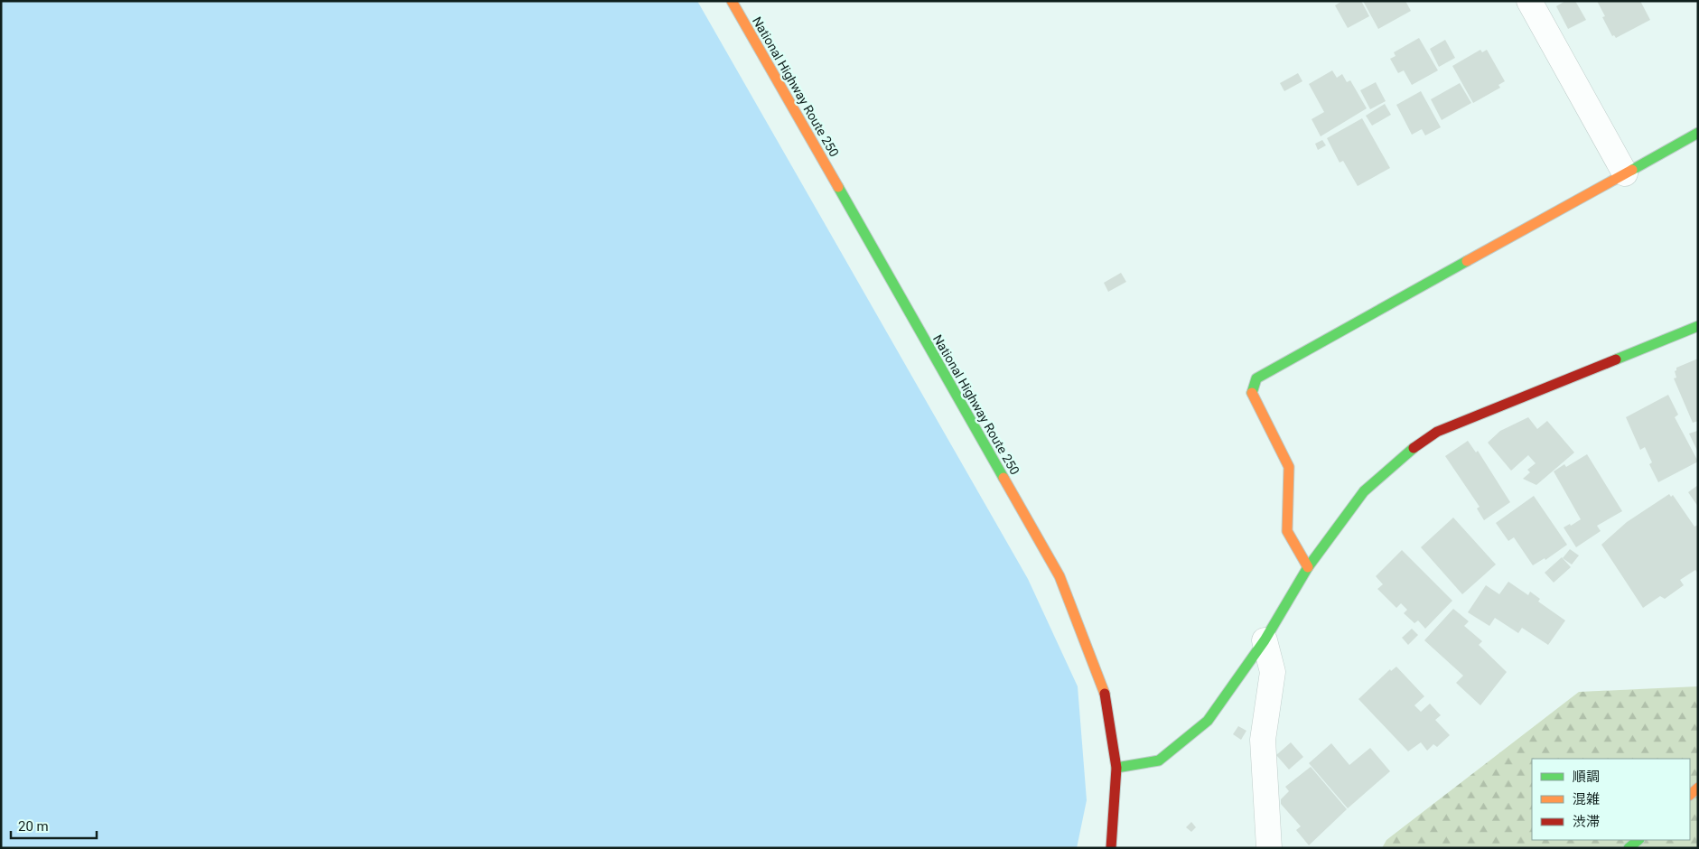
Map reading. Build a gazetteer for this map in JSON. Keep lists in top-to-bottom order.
{
  "streets": {
    "main road": ["National Highway Route 250"]
  },
  "legend": ["順調", "混雑", "渋滞"],
  "scale_bar": "20 m"
}
